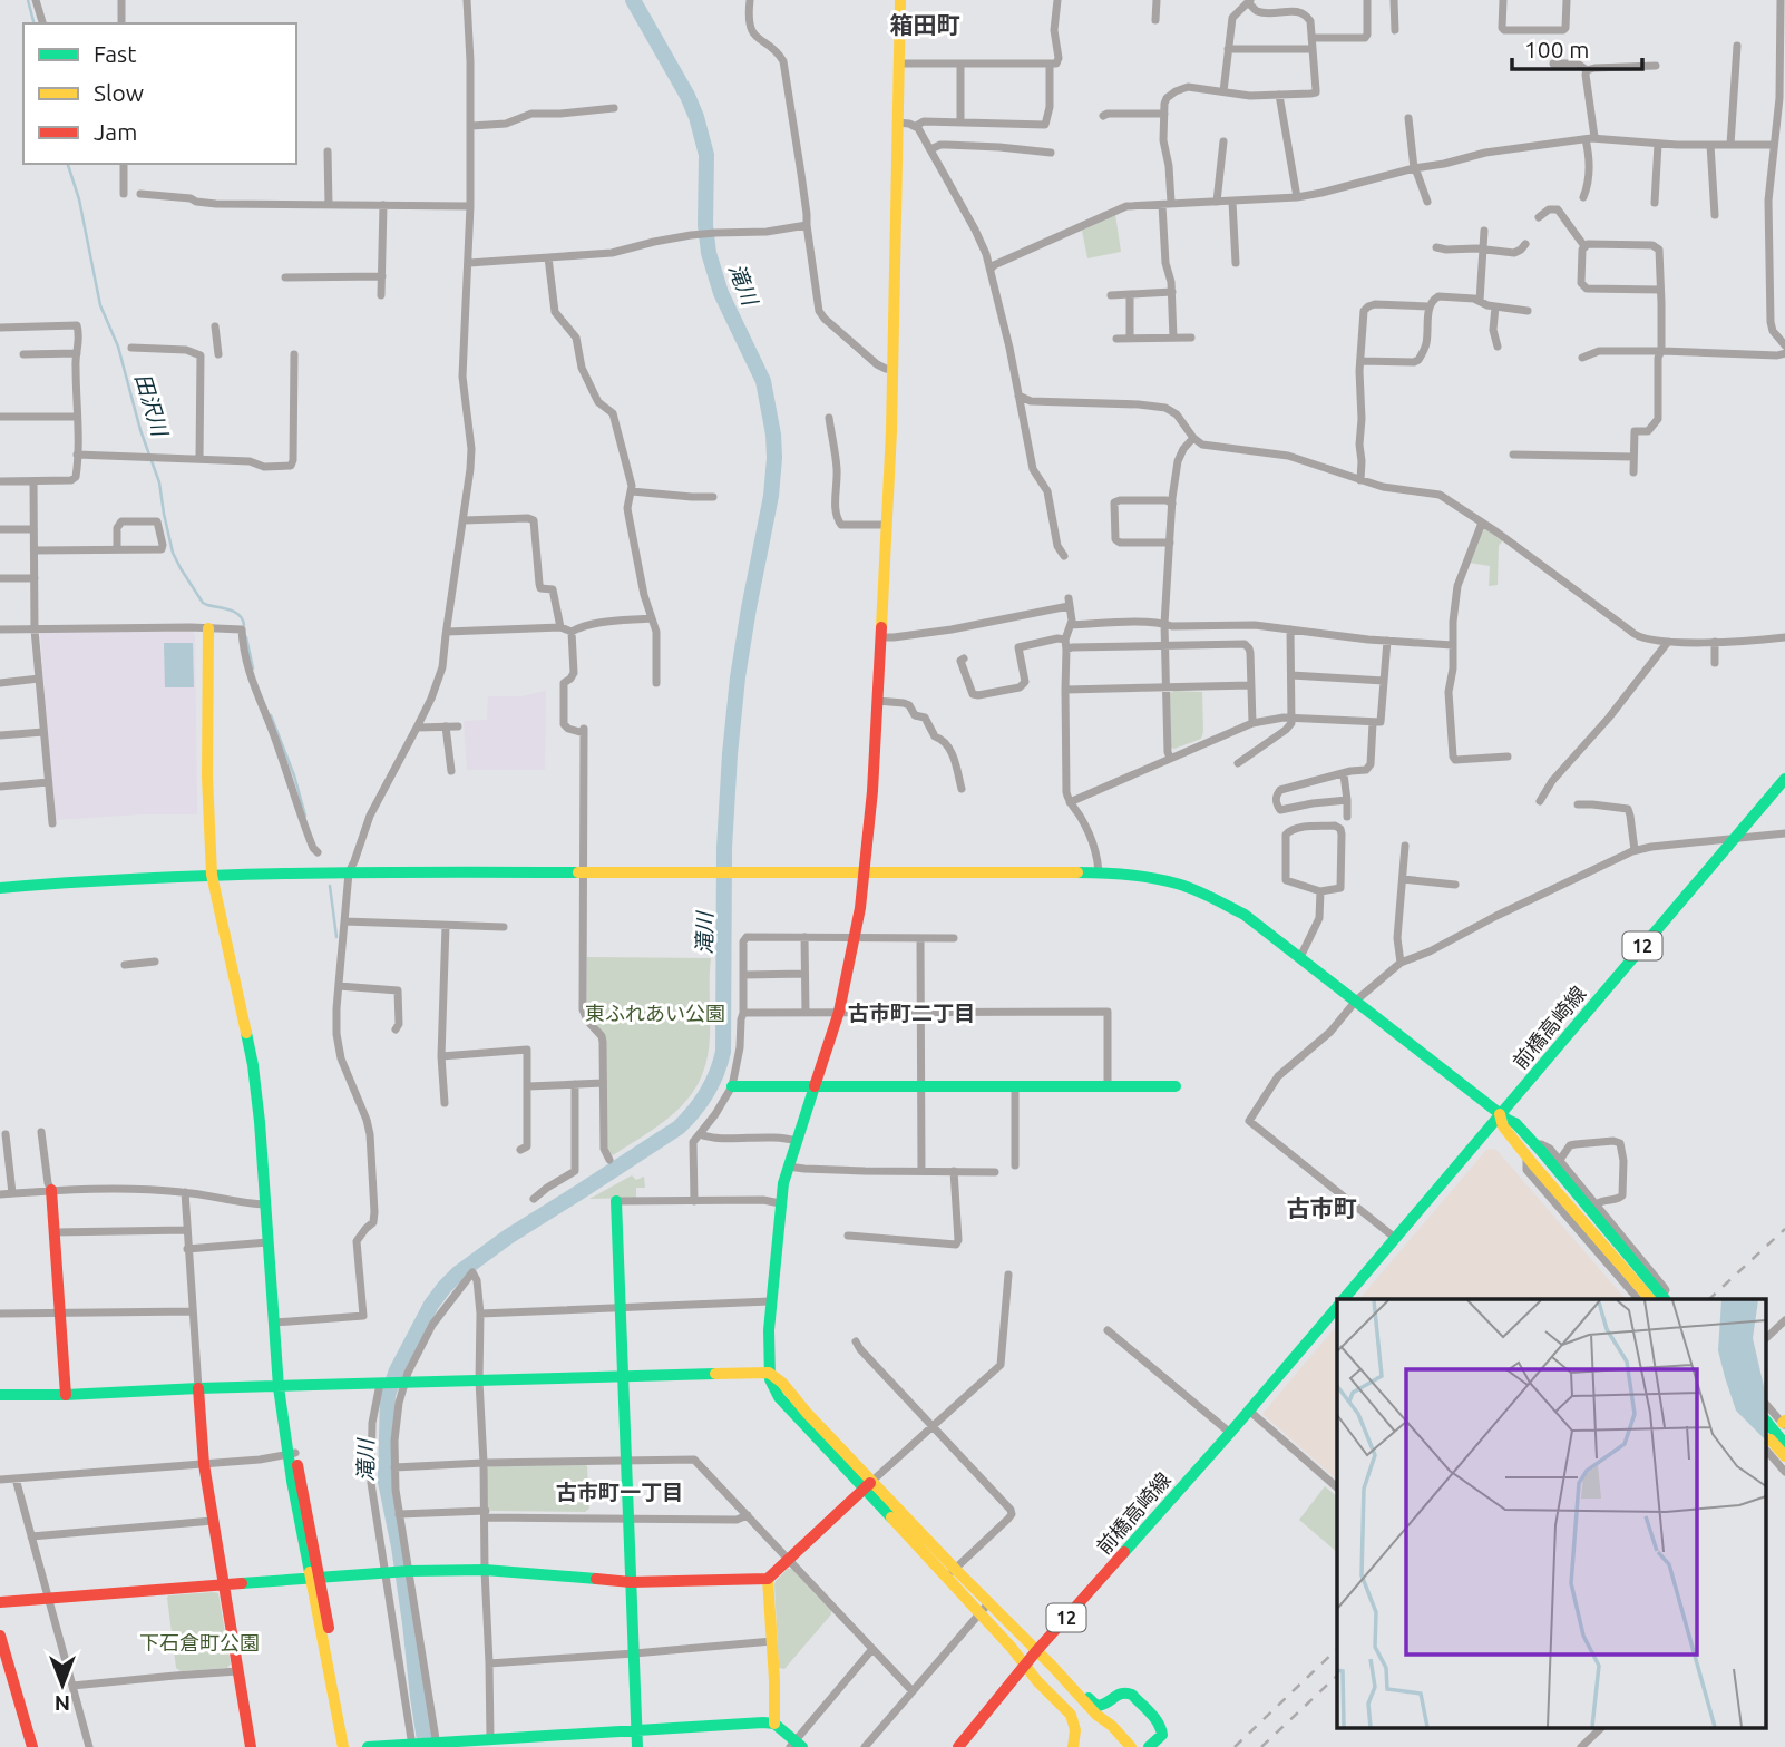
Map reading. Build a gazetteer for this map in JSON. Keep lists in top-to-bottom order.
{
  "streets": {
    "street": ["12", "前橋高崎線"]
  },
  "districts": [
    "箱田町",
    "古市町二丁目",
    "古市町",
    "古市町一丁目"
  ],
  "water": ["滝川", "田沢川"],
  "parks": ["東ふれあい公園", "下石倉町公園"],
  "legend": ["Fast", "Slow", "Jam"],
  "scale_bar": "100 m",
  "north": "bottom"
}
